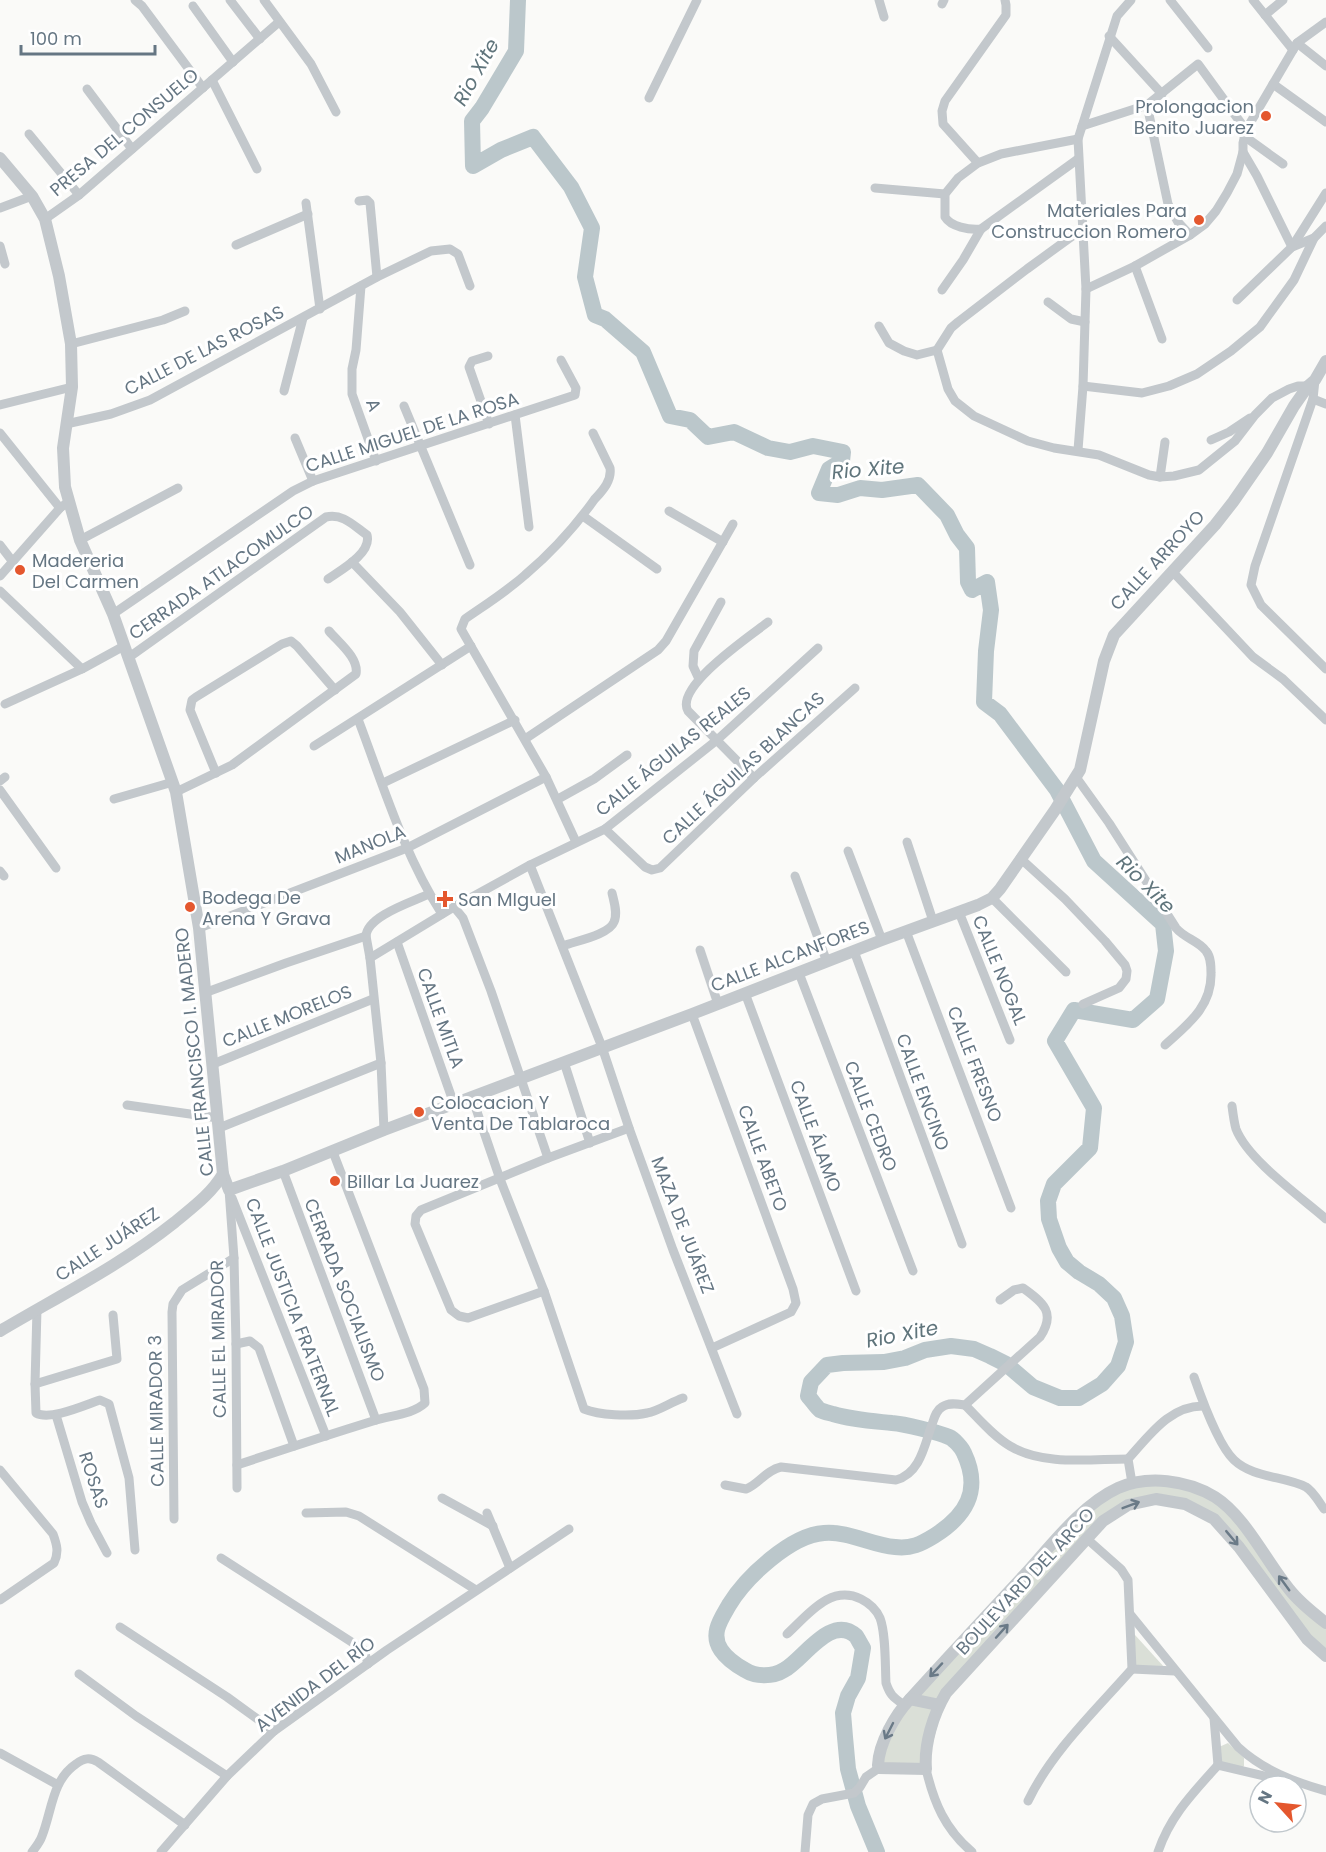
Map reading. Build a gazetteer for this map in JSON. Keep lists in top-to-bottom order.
{
  "streets": {
    "street": [
      "PRESA DEL CONSUELO",
      "CALLE DE LAS ROSAS",
      "A",
      "CALLE MIGUEL DE LA ROSA",
      "CALLE ARROYO",
      "CERRADA ATLACOMULCO",
      "CALLE ÁGUILAS REALES",
      "CALLE ÁGUILAS BLANCAS",
      "MANOLA",
      "CALLE ALCANFORES",
      "CALLE NOGAL",
      "CALLE MORELOS",
      "CALLE MITLA",
      "CALLE FRANCISCO I. MADERO",
      "CALLE FRESNO",
      "CALLE ENCINO",
      "CALLE CEDRO",
      "CALLE ÁLAMO",
      "CALLE ABETO",
      "MAZA DE JUÁREZ",
      "CALLE JUÁREZ",
      "CERRADA SOCIALISMO",
      "CALLE JUSTICIA FRATERNAL",
      "CALLE EL MIRADOR",
      "CALLE MIRADOR 3",
      "ROSAS",
      "BOULEVARD DEL ARCO",
      "AVENIDA DEL RÍO"
    ]
  },
  "crossings": [
    ["PRESA DEL CONSUELO", "CALLE FRANCISCO I. MADERO"],
    ["CALLE DE LAS ROSAS", "A"],
    ["CALLE DE LAS ROSAS", "CALLE FRANCISCO I. MADERO"],
    ["A", "CALLE MIGUEL DE LA ROSA"],
    ["CALLE MIGUEL DE LA ROSA", "CALLE FRANCISCO I. MADERO"],
    ["CALLE ARROYO", "CALLE ALCANFORES"],
    ["CERRADA ATLACOMULCO", "CALLE FRANCISCO I. MADERO"],
    ["CALLE ÁGUILAS REALES", "CALLE ÁGUILAS BLANCAS"],
    ["CALLE ÁGUILAS REALES", "CALLE MITLA"],
    ["CALLE ÁGUILAS REALES", "MAZA DE JUÁREZ"],
    ["MANOLA", "CALLE FRANCISCO I. MADERO"],
    ["CALLE ALCANFORES", "CALLE NOGAL"],
    ["CALLE ALCANFORES", "CALLE MITLA"],
    ["CALLE ALCANFORES", "CALLE FRANCISCO I. MADERO"],
    ["CALLE ALCANFORES", "CALLE FRESNO"],
    ["CALLE ALCANFORES", "CALLE ENCINO"],
    ["CALLE ALCANFORES", "CALLE CEDRO"],
    ["CALLE ALCANFORES", "CALLE ÁLAMO"],
    ["CALLE ALCANFORES", "CALLE ABETO"],
    ["CALLE ALCANFORES", "MAZA DE JUÁREZ"],
    ["CALLE ALCANFORES", "CERRADA SOCIALISMO"],
    ["CALLE ALCANFORES", "CALLE JUSTICIA FRATERNAL"],
    ["CALLE ALCANFORES", "CALLE EL MIRADOR"],
    ["CALLE MORELOS", "CALLE FRANCISCO I. MADERO"],
    ["CALLE FRANCISCO I. MADERO", "CALLE JUÁREZ"],
    ["CALLE FRANCISCO I. MADERO", "CALLE JUSTICIA FRATERNAL"],
    ["CALLE FRANCISCO I. MADERO", "CALLE EL MIRADOR"],
    ["CALLE ABETO", "MAZA DE JUÁREZ"],
    ["CALLE JUSTICIA FRATERNAL", "CALLE EL MIRADOR"],
    ["CALLE EL MIRADOR", "CALLE MIRADOR 3"]
  ],
  "water": ["Rio Xite"],
  "places": {
    "other": [
      "Prolongacion Benito Juarez",
      "Materiales Para Construccion Romero",
      "Madereria Del Carmen",
      "Bodega De Arena Y Grava",
      "Colocacion Y Venta De Tablaroca",
      "Billar La Juarez"
    ],
    "health": ["San MIguel"]
  },
  "scale_bar": "100 m",
  "north": "top left"
}
